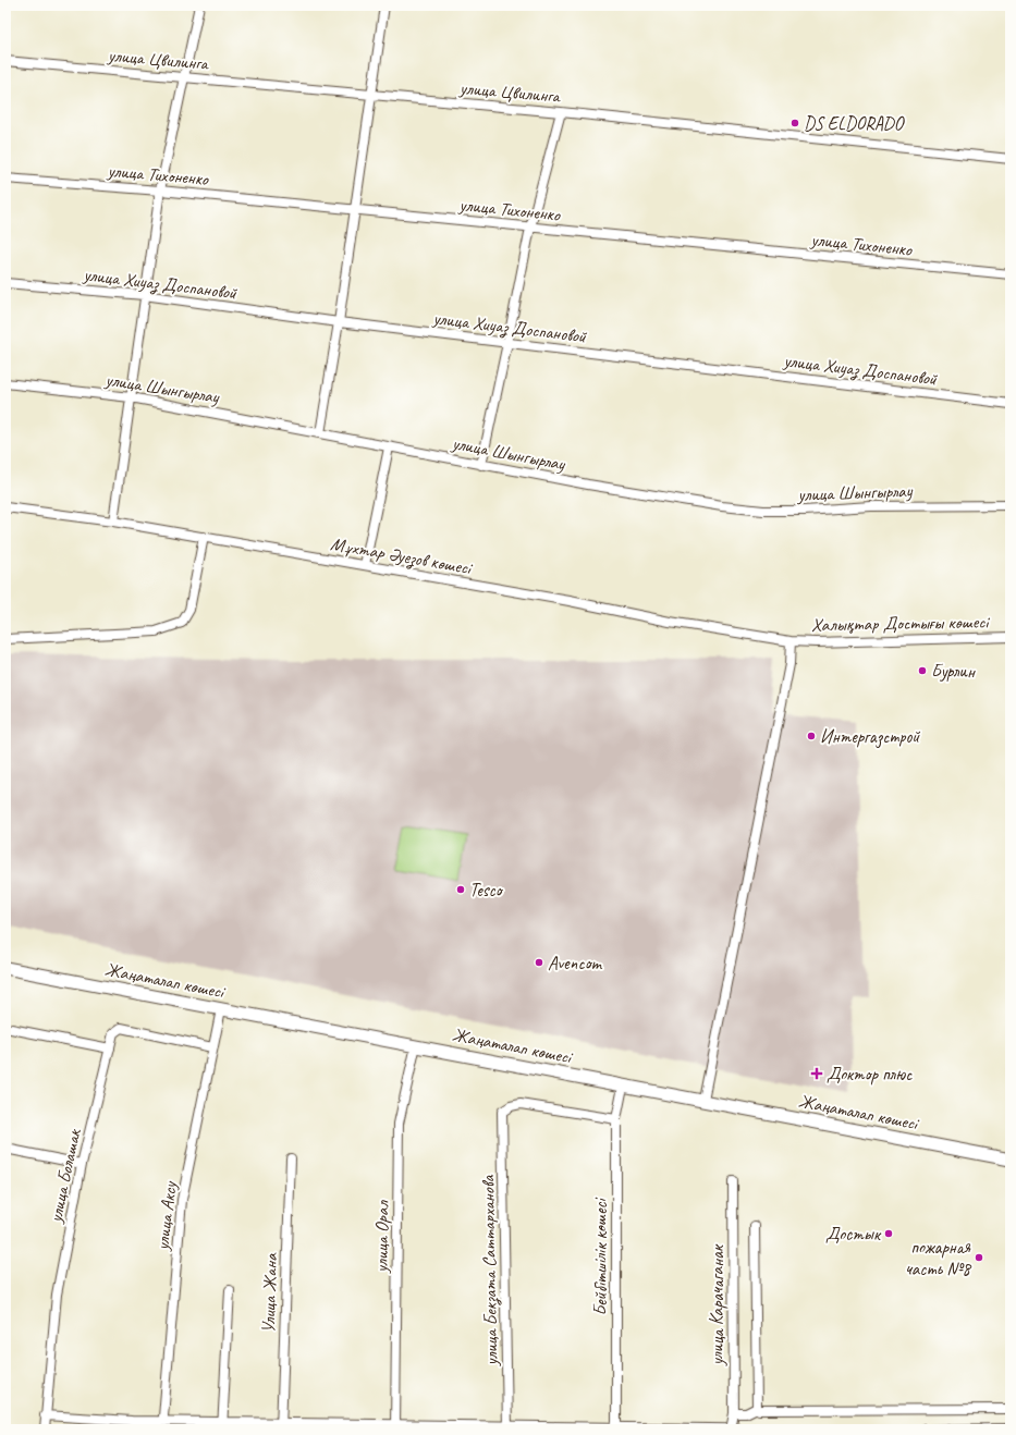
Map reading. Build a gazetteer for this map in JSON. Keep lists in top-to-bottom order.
{
  "streets": {
    "main road": ["Жаңаталап көшесі"],
    "street": [
      "улица Цвилинга",
      "улица Тихоненко",
      "улица Хиуаз Доспановой",
      "улица Шынгырлау",
      "Мұхтар Әуезов көшесі",
      "Халықтар Достығы көшесі",
      "улица Болашак",
      "улица Аксу",
      "улица Орал",
      "Бейбітшілік көшесі",
      "улица Бекзата Саттарханова",
      "Улица Жана",
      "улица Карачаганак"
    ]
  },
  "crossings": [
    ["Мұхтар Әуезов көшесі", "Халықтар Достығы көшесі"],
    ["Жаңаталап көшесі", "улица Аксу"],
    ["Жаңаталап көшесі", "улица Орал"],
    ["Жаңаталап көшесі", "Бейбітшілік көшесі"],
    ["улица Болашак", "улица Аксу"],
    ["Бейбітшілік көшесі", "улица Бекзата Саттарханова"]
  ],
  "places": {
    "other": [
      "DS ELDORADO",
      "Бурлин",
      "Интергазстрой",
      "Tesco",
      "Avencom",
      "Достык",
      "пожарная часть №8"
    ],
    "health": ["Доктор плюс"]
  }
}
